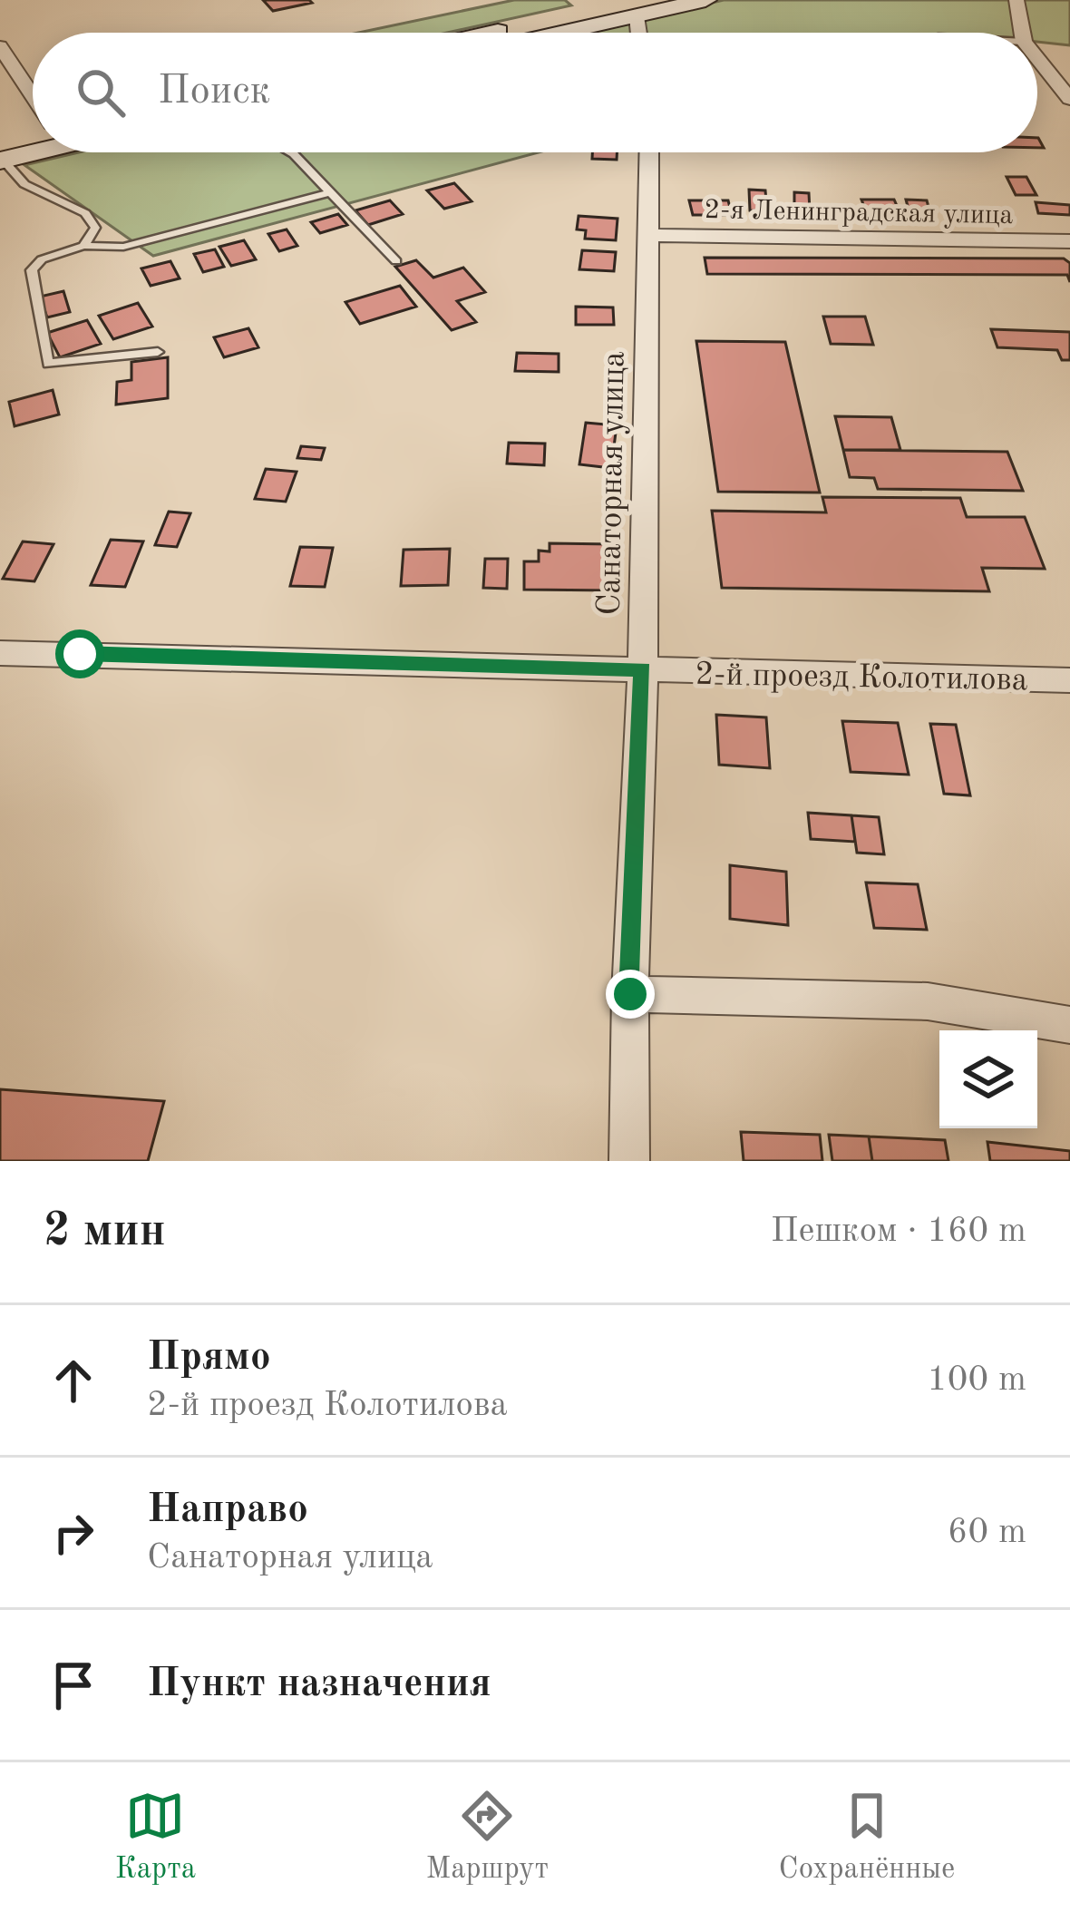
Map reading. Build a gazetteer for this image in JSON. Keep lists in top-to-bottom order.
{
  "streets": {
    "street": ["2-я Ленинградская улица", "Санаторная улица", "2-й проезд Колотилова"]
  },
  "crossings": [
    ["2-я Ленинградская улица", "Санаторная улица"],
    ["Санаторная улица", "2-й проезд Колотилова"]
  ],
  "page": {
    "search": "Поиск",
    "heading": ["2 мин", "Пешком · 160 m"],
    "list": [
      ["Прямо", "2-й проезд Колотилова", "100 m"],
      ["Направо", "Санаторная улица", "60 m"],
      "Пункт назначения"
    ],
    "nav": ["Карта", "Маршрут", "Сохранённые"]
  }
}
